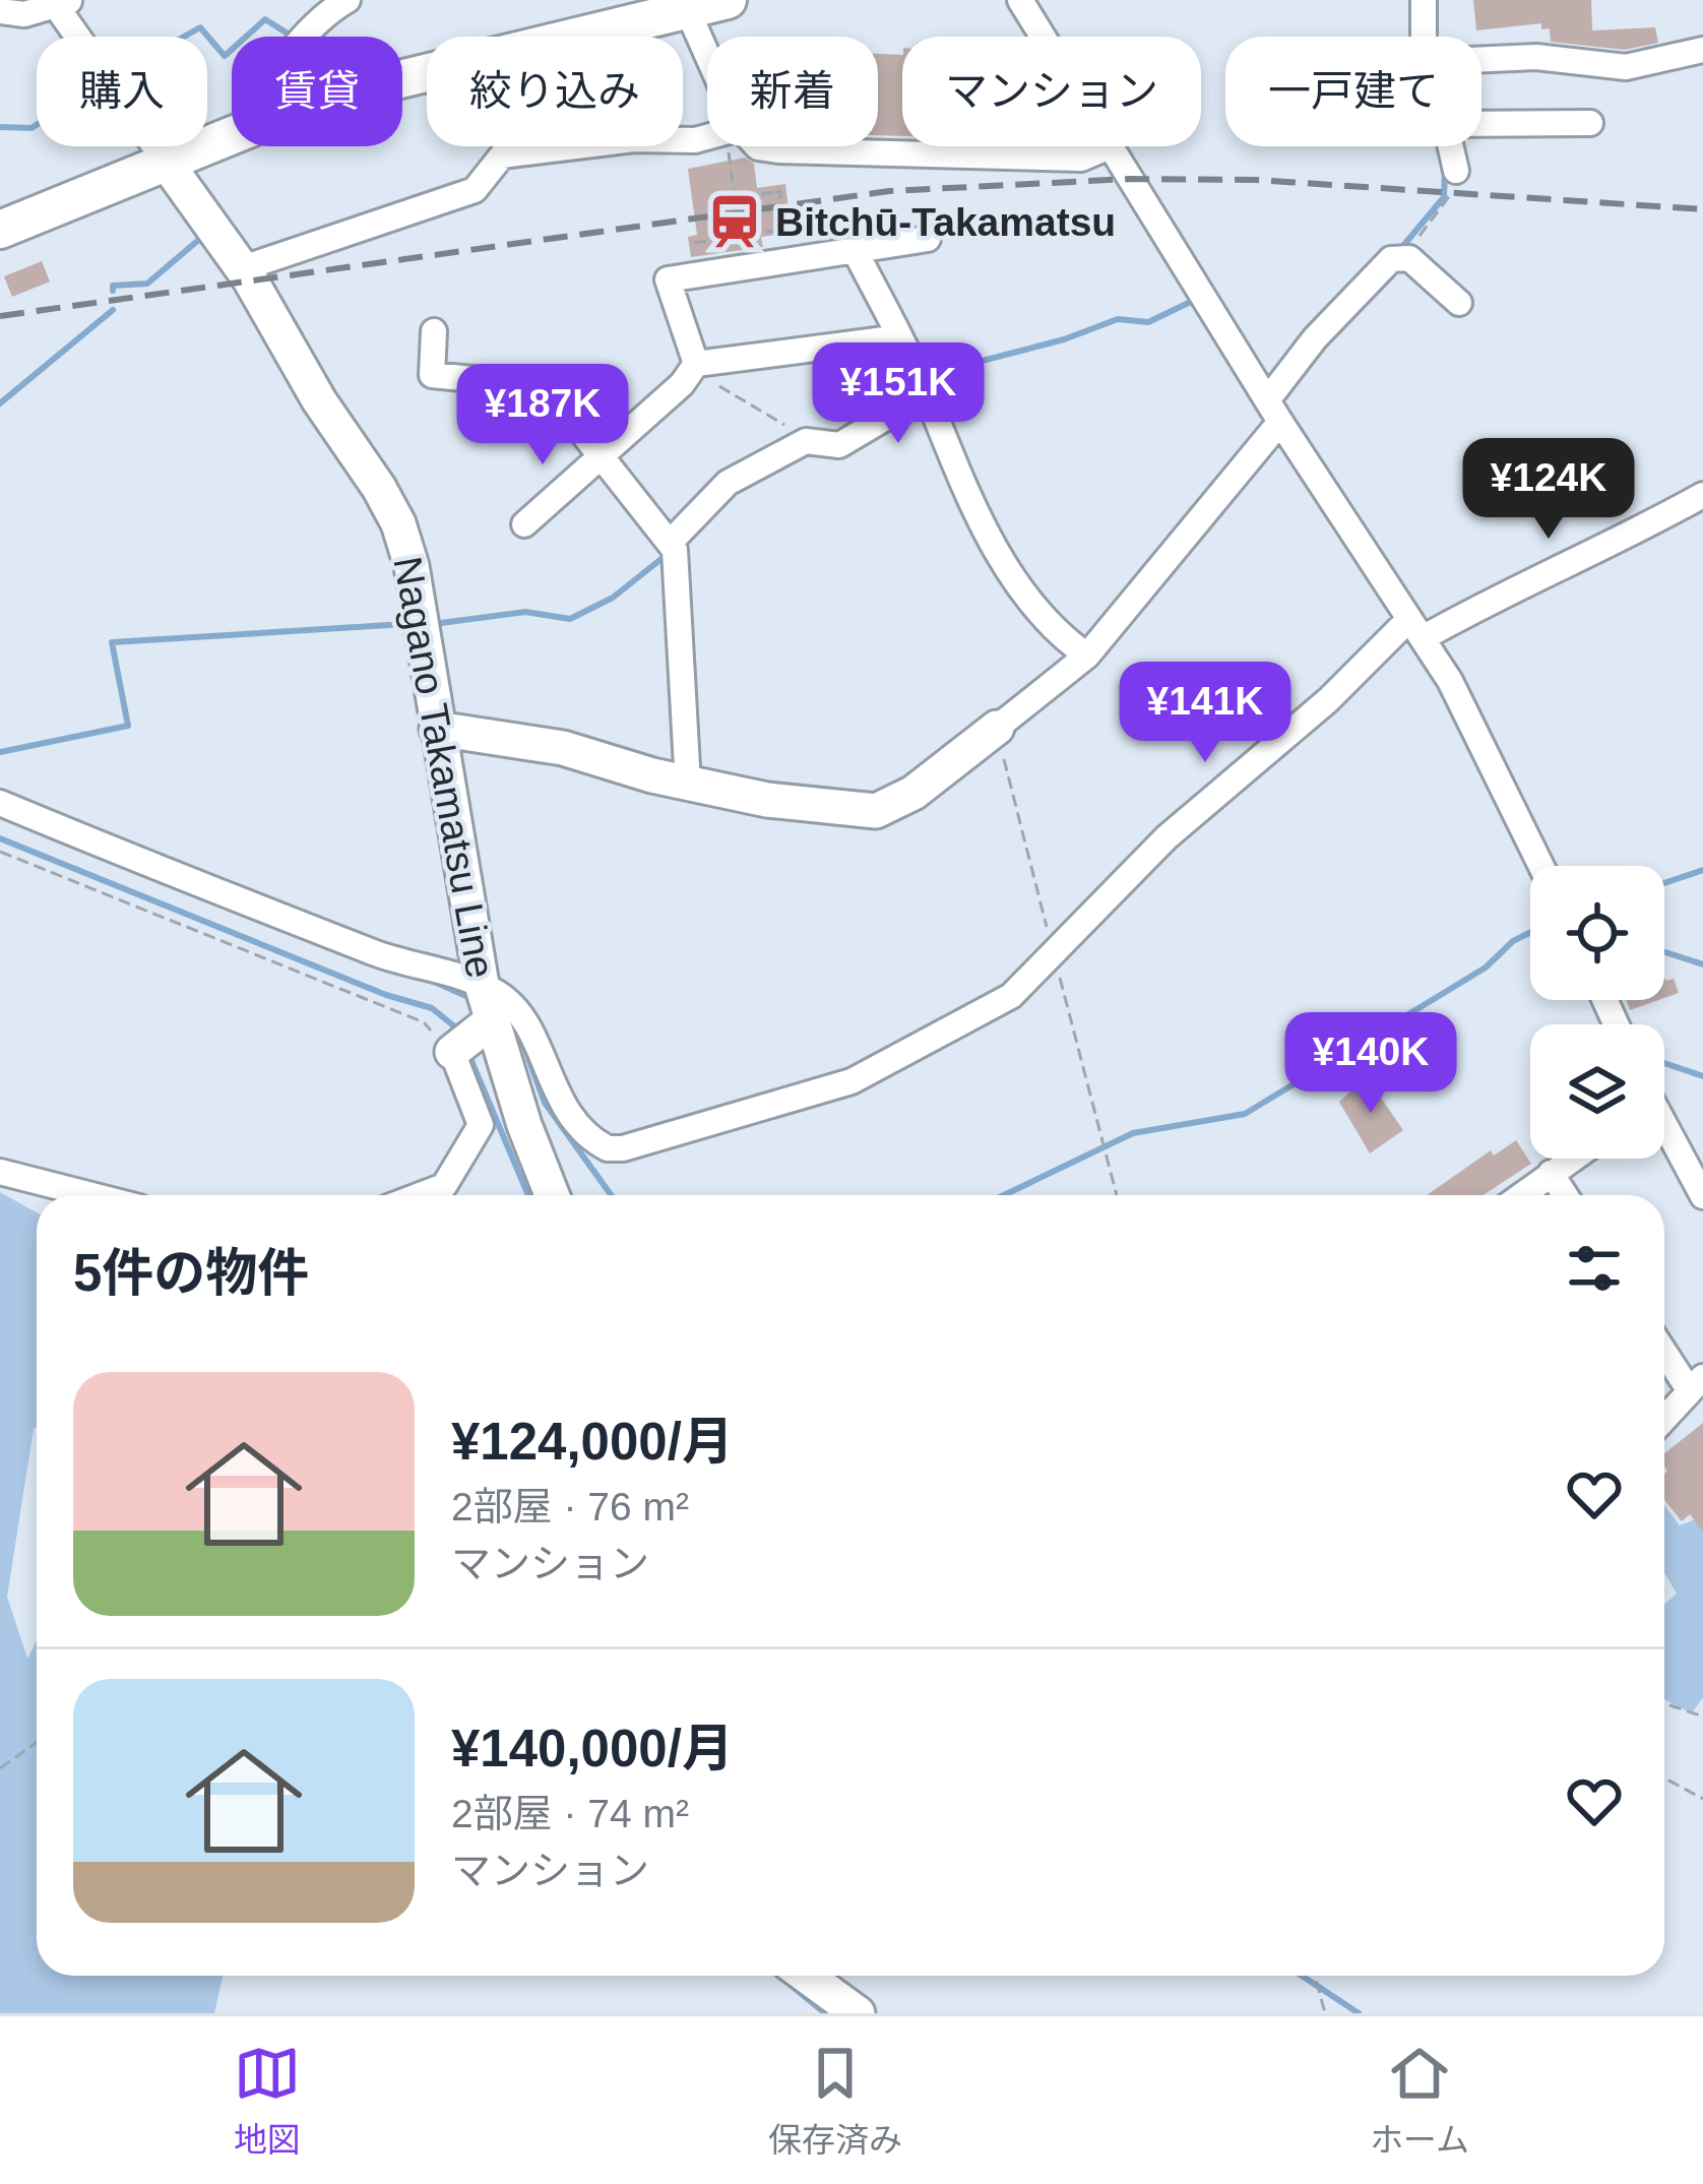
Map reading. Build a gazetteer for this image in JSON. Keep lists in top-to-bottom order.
{
  "streets": {
    "main road": ["Nagano Takamatsu Line"]
  },
  "places": {
    "station": ["Bitchū-Takamatsu"]
  },
  "page": {
    "chip": [
      "購入",
      "賃貸",
      "絞り込み",
      "新着",
      "マンション",
      "一戸建て"
    ],
    "price": [
      "¥151K",
      "¥187K",
      "¥124K",
      "¥141K",
      "¥140K"
    ],
    "heading": "5件の物件",
    "list": [
      {
        "name": "¥124,000/月",
        "note": "2部屋 · 76 m² · マンション"
      },
      {
        "name": "¥140,000/月",
        "note": "2部屋 · 74 m² · マンション"
      }
    ],
    "tabs": ["地図", "保存済み", "ホーム"]
  }
}
